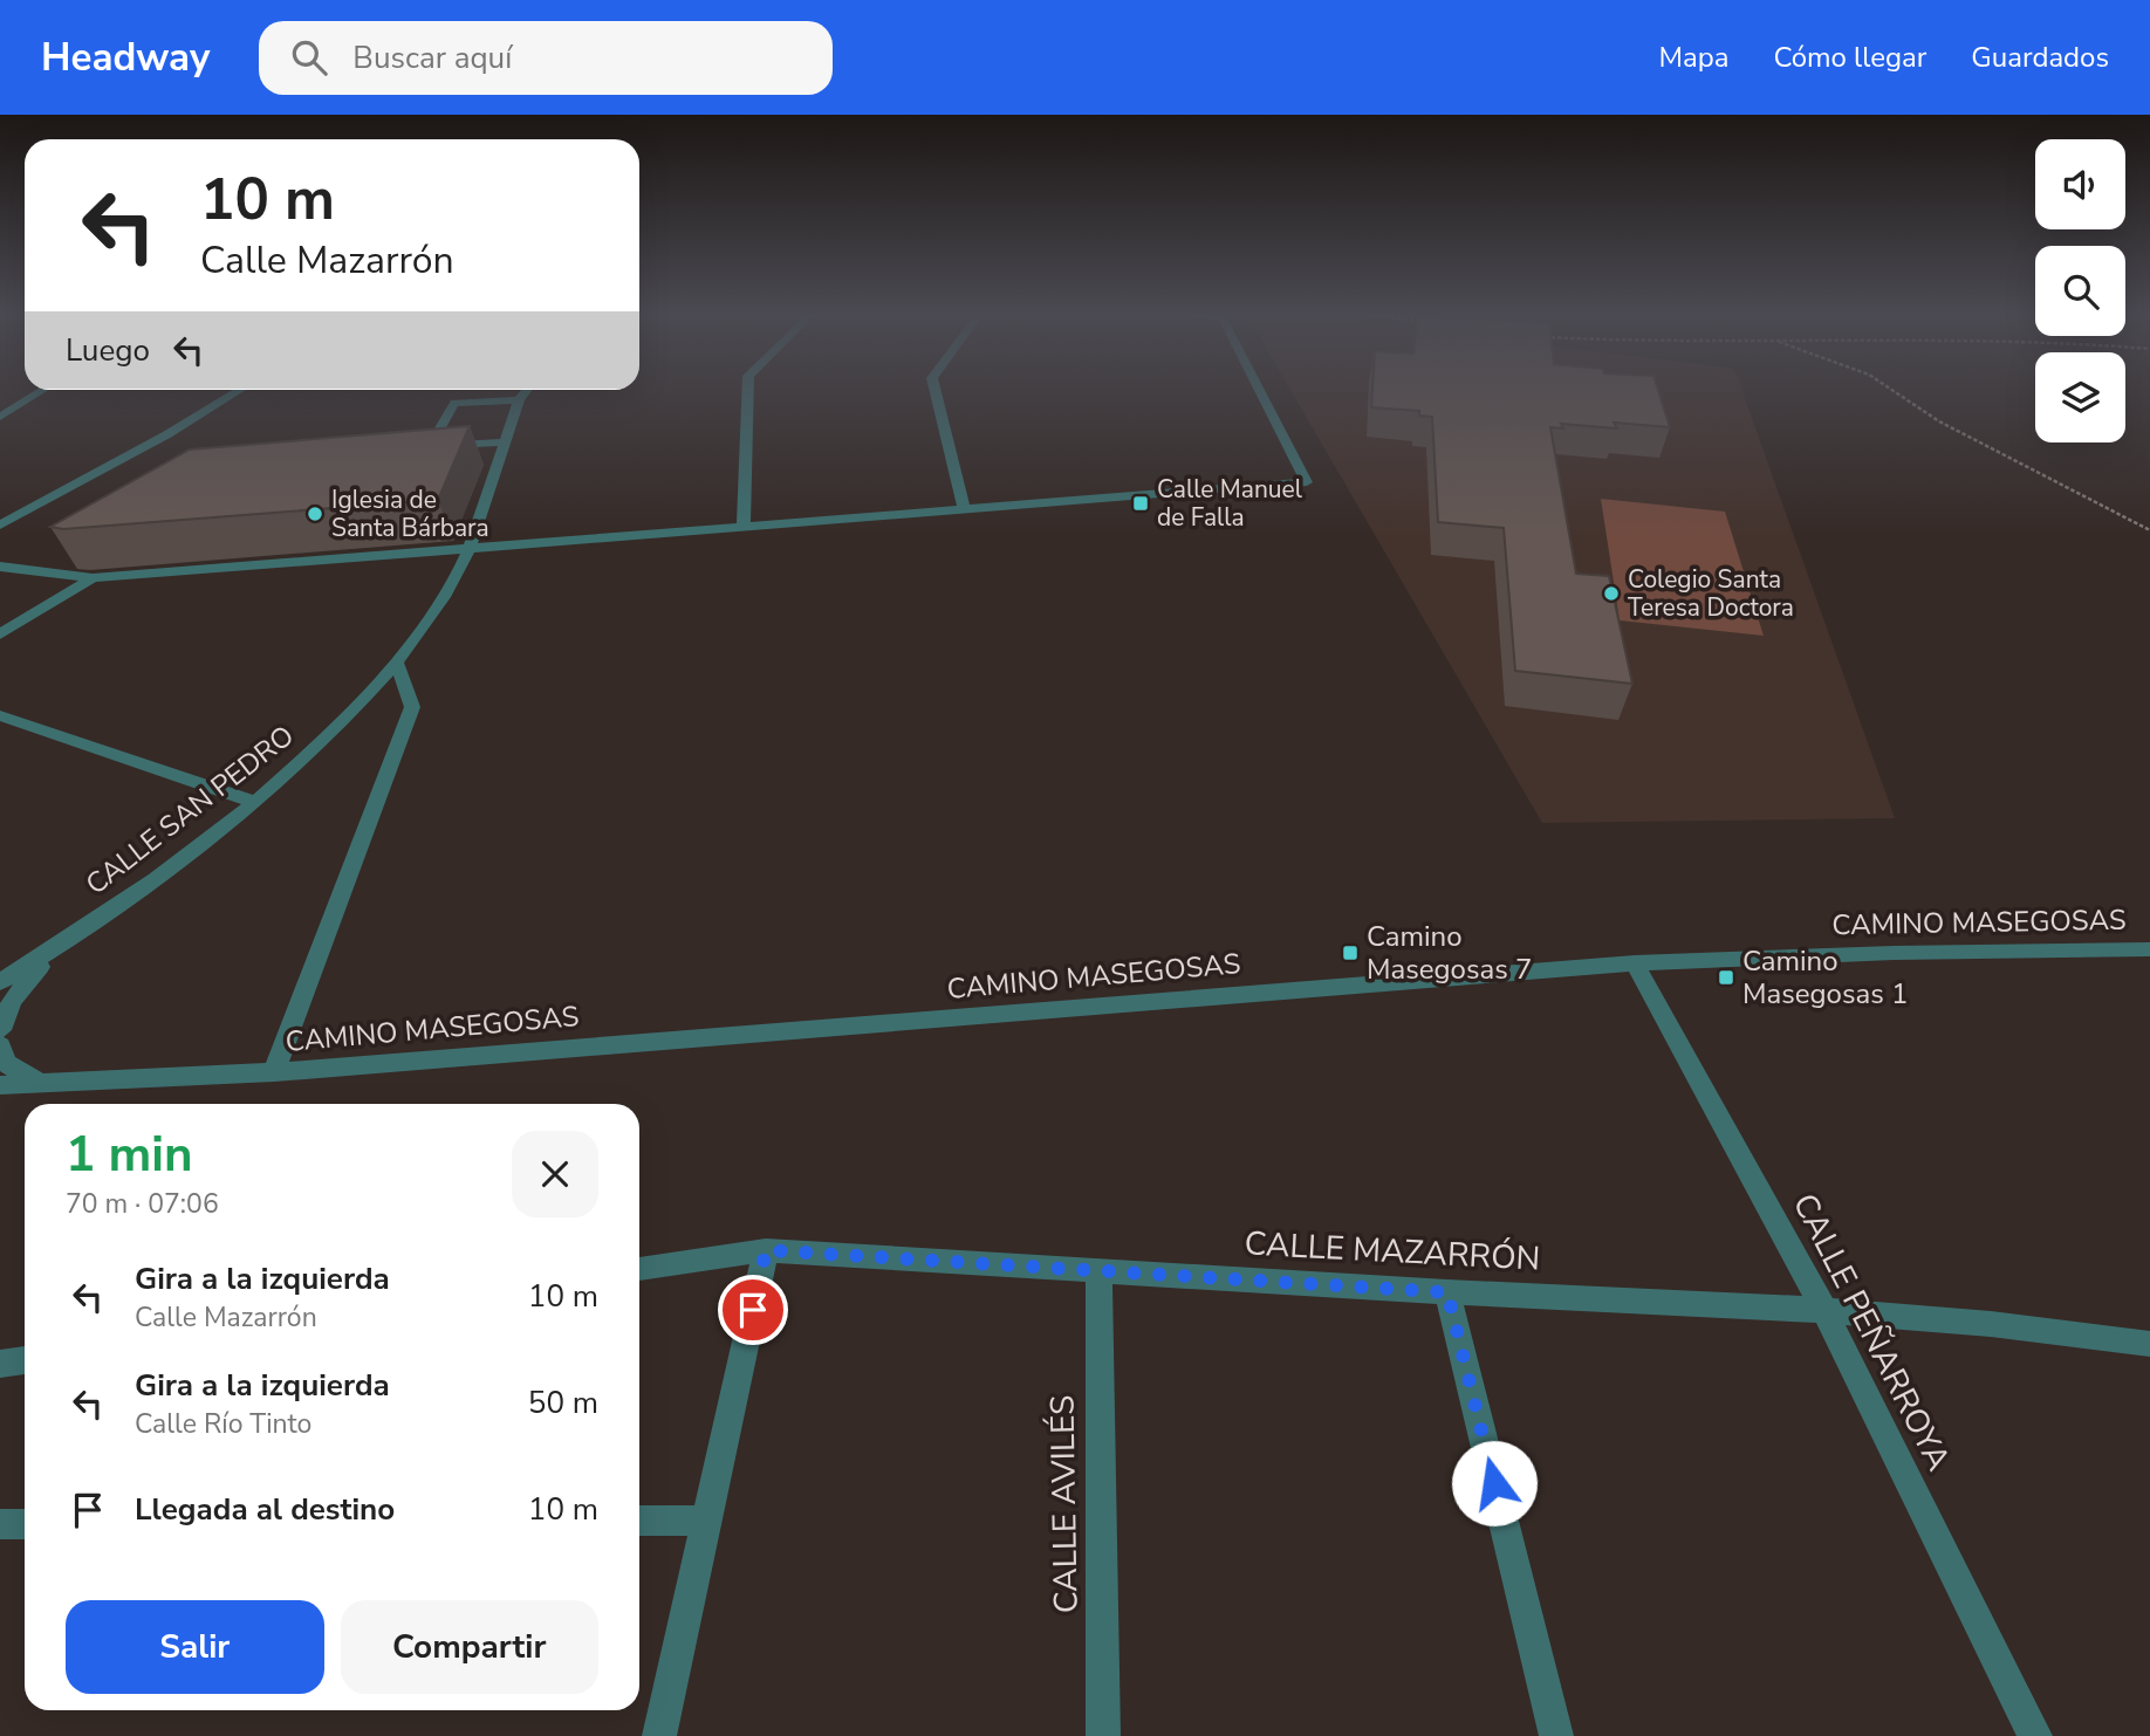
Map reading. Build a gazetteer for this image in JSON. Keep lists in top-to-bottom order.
{
  "streets": {
    "street": [
      "CALLE SAN PEDRO",
      "CAMINO MASEGOSAS",
      "CALLE MAZARRÓN",
      "CALLE PEÑARROYA",
      "CALLE AVILÉS"
    ]
  },
  "crossings": [
    ["CAMINO MASEGOSAS", "CALLE PEÑARROYA"],
    ["CALLE MAZARRÓN", "CALLE PEÑARROYA"],
    ["CALLE MAZARRÓN", "CALLE AVILÉS"]
  ],
  "places": {
    "transit": ["Calle Manuel de Falla", "Camino Masegosas 7", "Camino Masegosas 1"],
    "other": ["Iglesia de Santa Bárbara", "Colegio Santa Teresa Doctora"]
  },
  "page": {
    "header": "Headway",
    "search": "Buscar aquí",
    "nav": ["Mapa", "Cómo llegar", "Guardados"],
    "turn": ["10 m", "Calle Mazarrón"],
    "then": "Luego",
    "heading": ["1 min", "70 m · 07:06"],
    "list": [
      {
        "name": "Gira a la izquierda",
        "note": "Calle Mazarrón",
        "value": "10 m"
      },
      {
        "name": "Gira a la izquierda",
        "note": "Calle Río Tinto",
        "value": "50 m"
      },
      {
        "name": "Llegada al destino",
        "value": "10 m"
      }
    ],
    "buttons": ["Salir", "Compartir"]
  }
}
